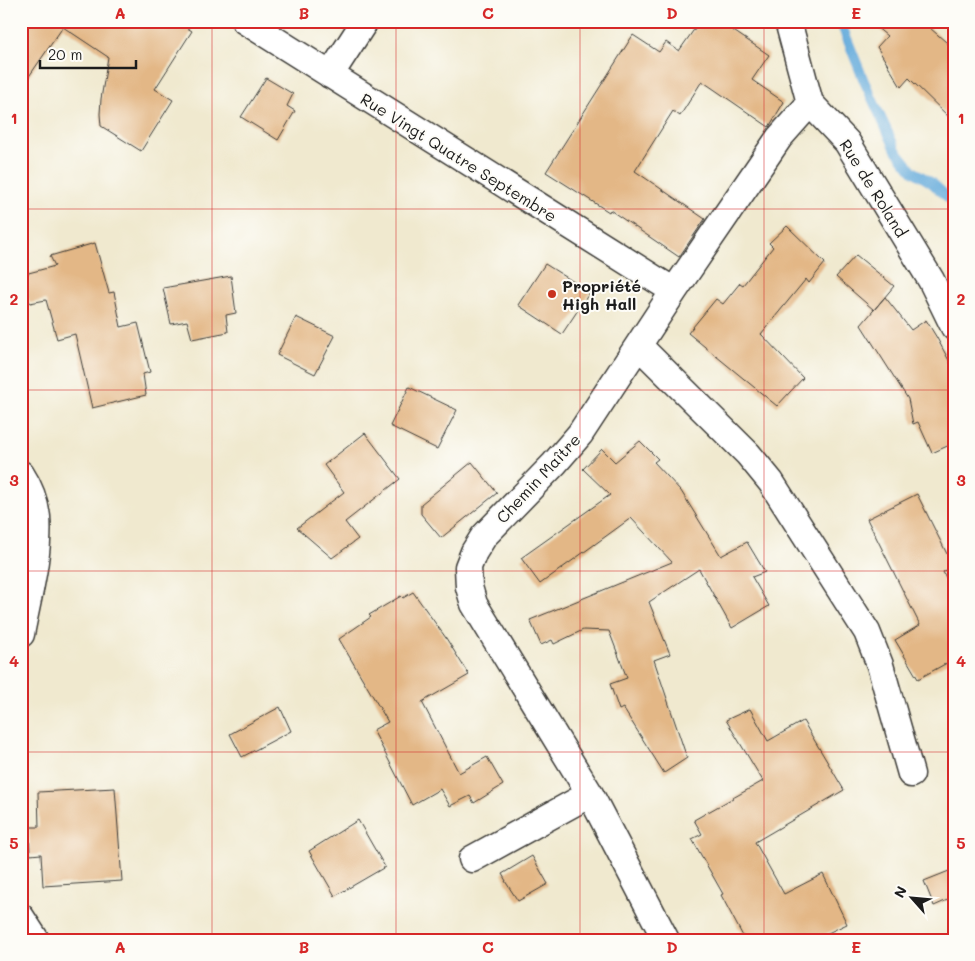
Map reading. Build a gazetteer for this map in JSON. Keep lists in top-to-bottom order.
{
  "streets": {
    "street": ["Rue Vingt Quatre Septembre", "Rue de Roland", "Chemin Maître"]
  },
  "crossings": [
    ["Rue Vingt Quatre Septembre", "Chemin Maître"],
    ["Rue de Roland", "Chemin Maître"]
  ],
  "places": ["Propriété High Hall"],
  "scale_bar": "20 m",
  "north": "top left",
  "grid": {
    "columns": [
      "A",
      "B",
      "C",
      "D",
      "E"
    ],
    "rows": [
      "1",
      "2",
      "3",
      "4",
      "5"
    ]
  }
}
